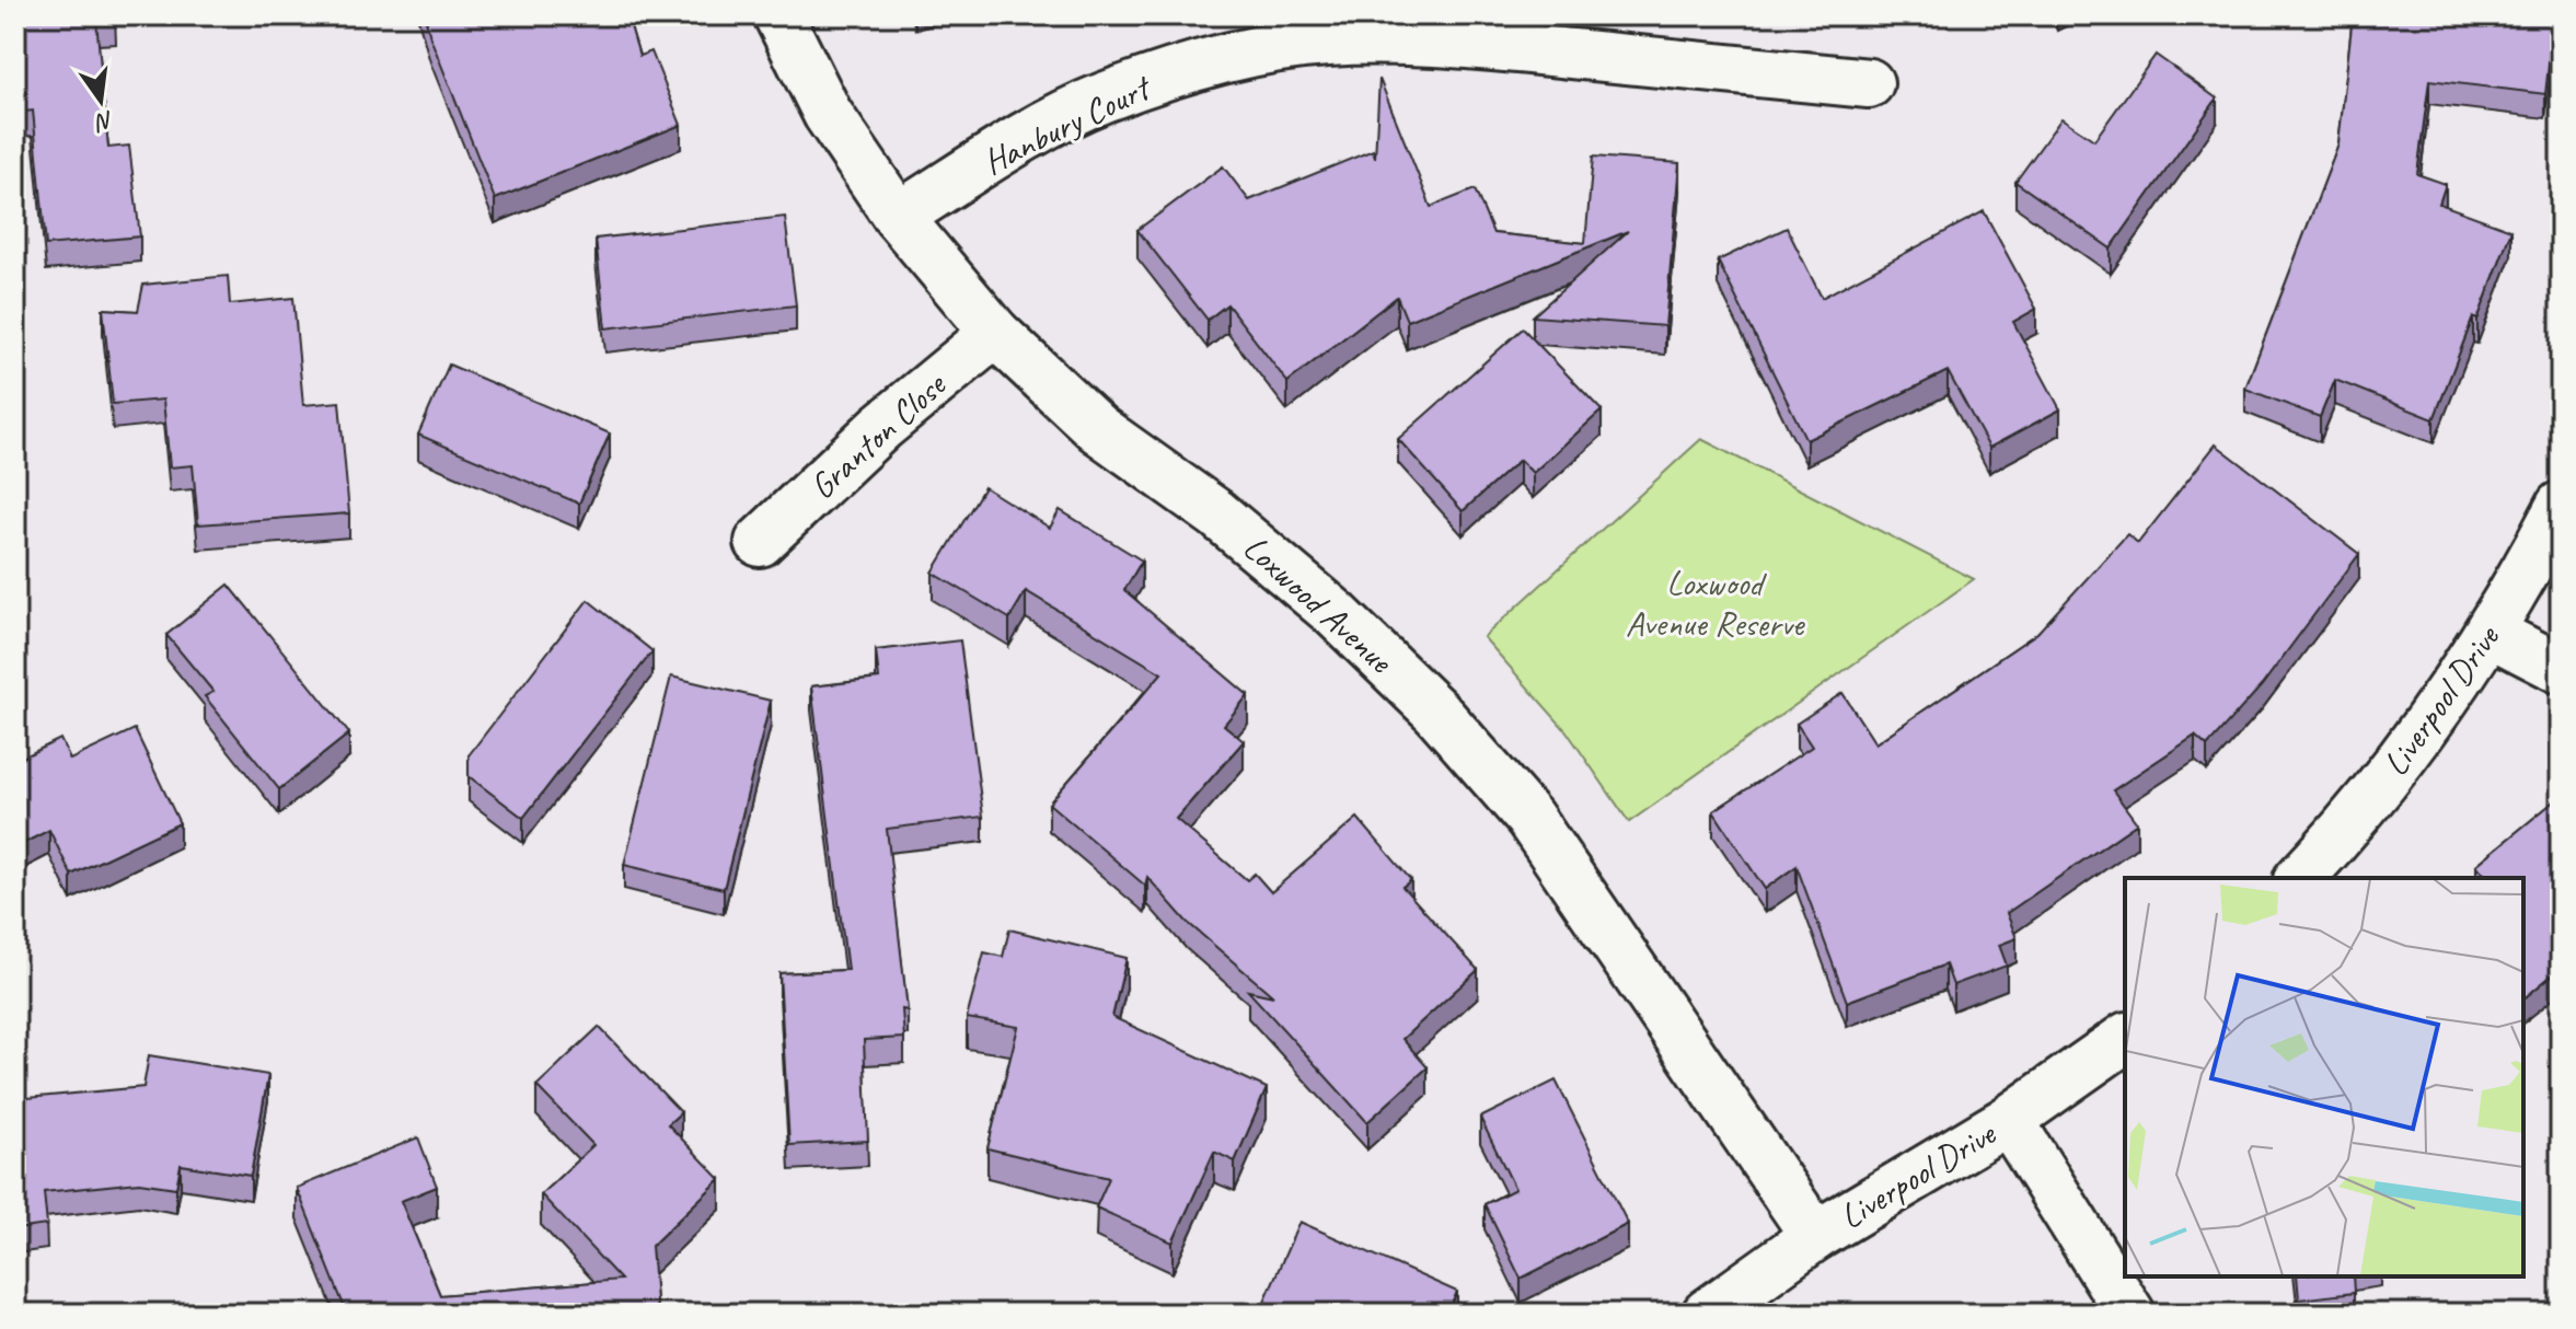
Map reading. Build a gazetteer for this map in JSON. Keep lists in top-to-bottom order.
{
  "streets": {
    "street": [
      "Hanbury Court",
      "Granton Close",
      "Loxwood Avenue",
      "Liverpool Drive"
    ]
  },
  "crossings": [
    ["Hanbury Court", "Loxwood Avenue"],
    ["Granton Close", "Loxwood Avenue"],
    ["Loxwood Avenue", "Liverpool Drive"]
  ],
  "parks": ["Loxwood Avenue Reserve"],
  "north": "bottom"
}
